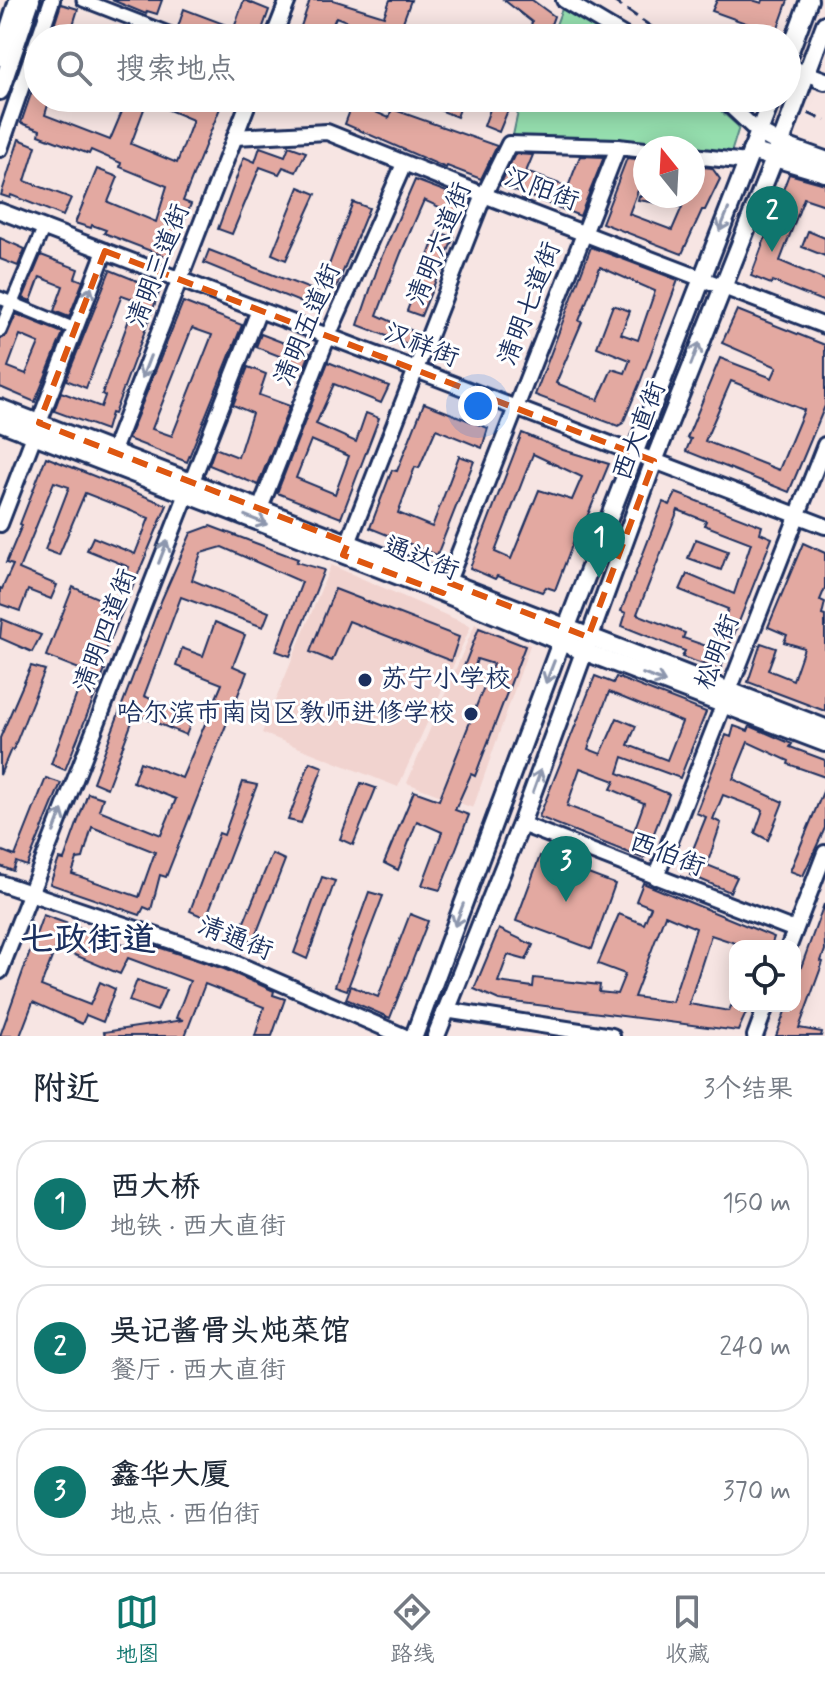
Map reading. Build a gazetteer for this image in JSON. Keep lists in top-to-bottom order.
{
  "streets": {
    "main road": ["西大直街", "通达街"],
    "street": [
      "汉阳街",
      "清明六道街",
      "清明三道街",
      "清明七道街",
      "清明五道街",
      "汉祥街",
      "清明四道街",
      "松明街",
      "西伯街",
      "清通街"
    ]
  },
  "crossings": [
    ["汉阳街", "清明六道街"],
    ["汉阳街", "清明三道街"],
    ["汉阳街", "清明七道街"],
    ["汉阳街", "清明五道街"],
    ["汉阳街", "西大直街"],
    ["清明六道街", "清明七道街"],
    ["清明六道街", "汉祥街"],
    ["清明六道街", "通达街"],
    ["清明三道街", "汉祥街"],
    ["清明三道街", "通达街"],
    ["清明七道街", "汉祥街"],
    ["清明七道街", "通达街"],
    ["清明五道街", "汉祥街"],
    ["清明五道街", "通达街"],
    ["汉祥街", "西大直街"],
    ["汉祥街", "清明四道街"],
    ["汉祥街", "松明街"],
    ["西大直街", "通达街"],
    ["西大直街", "西伯街"],
    ["通达街", "清明四道街"],
    ["通达街", "松明街"],
    ["清明四道街", "清通街"],
    ["松明街", "西伯街"]
  ],
  "one_way": ["清明四道街"],
  "districts": ["七政街道"],
  "places": ["苏宁小学校", "哈尔滨市南岗区教师进修学校"],
  "north": "top",
  "page": {
    "search": "搜索地点",
    "pins": ["2", "1", "3"],
    "heading": ["附近", "3个结果"],
    "list": [
      {
        "mark": "1",
        "name": "西大桥",
        "note": "地铁 · 西大直街",
        "value": "150 m"
      },
      {
        "mark": "2",
        "name": "吴记酱骨头炖菜馆",
        "note": "餐厅 · 西大直街",
        "value": "240 m"
      },
      {
        "mark": "3",
        "name": "鑫华大厦",
        "note": "地点 · 西伯街",
        "value": "370 m"
      }
    ],
    "nav": ["地图", "路线", "收藏"]
  }
}
